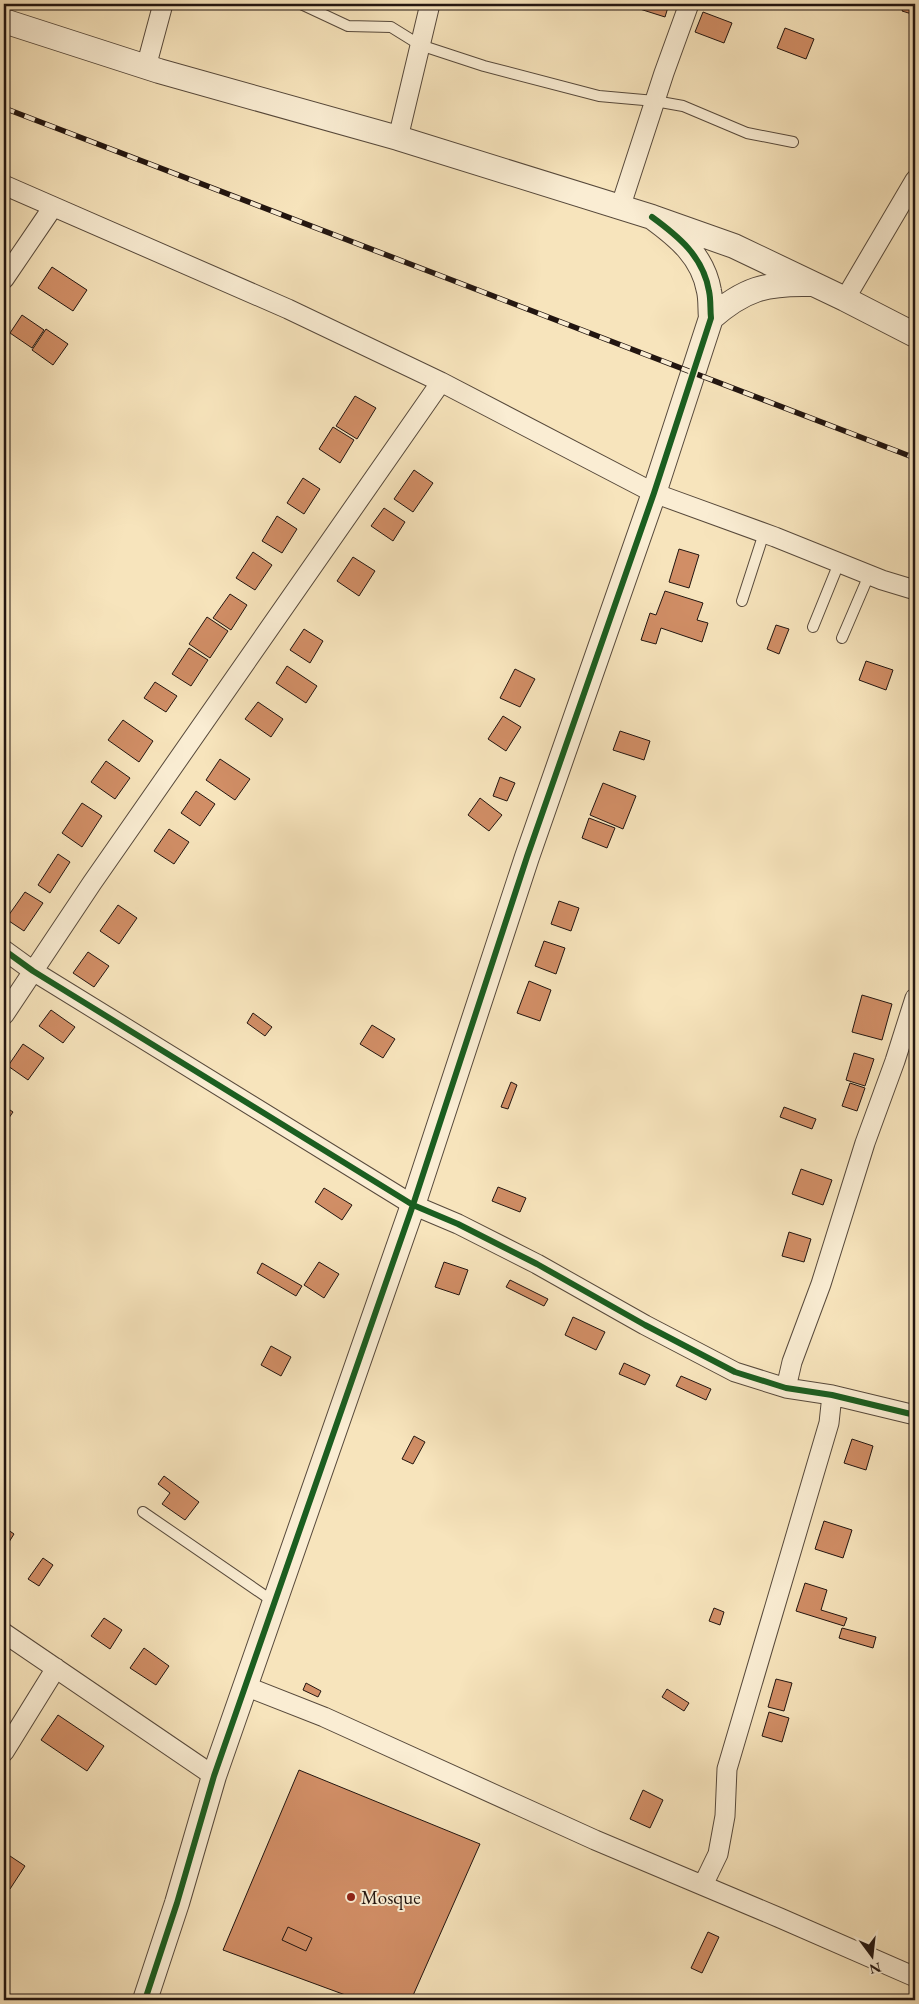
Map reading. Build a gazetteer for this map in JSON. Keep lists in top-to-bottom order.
{
  "places": ["Mosque"],
  "north": "bottom"
}
